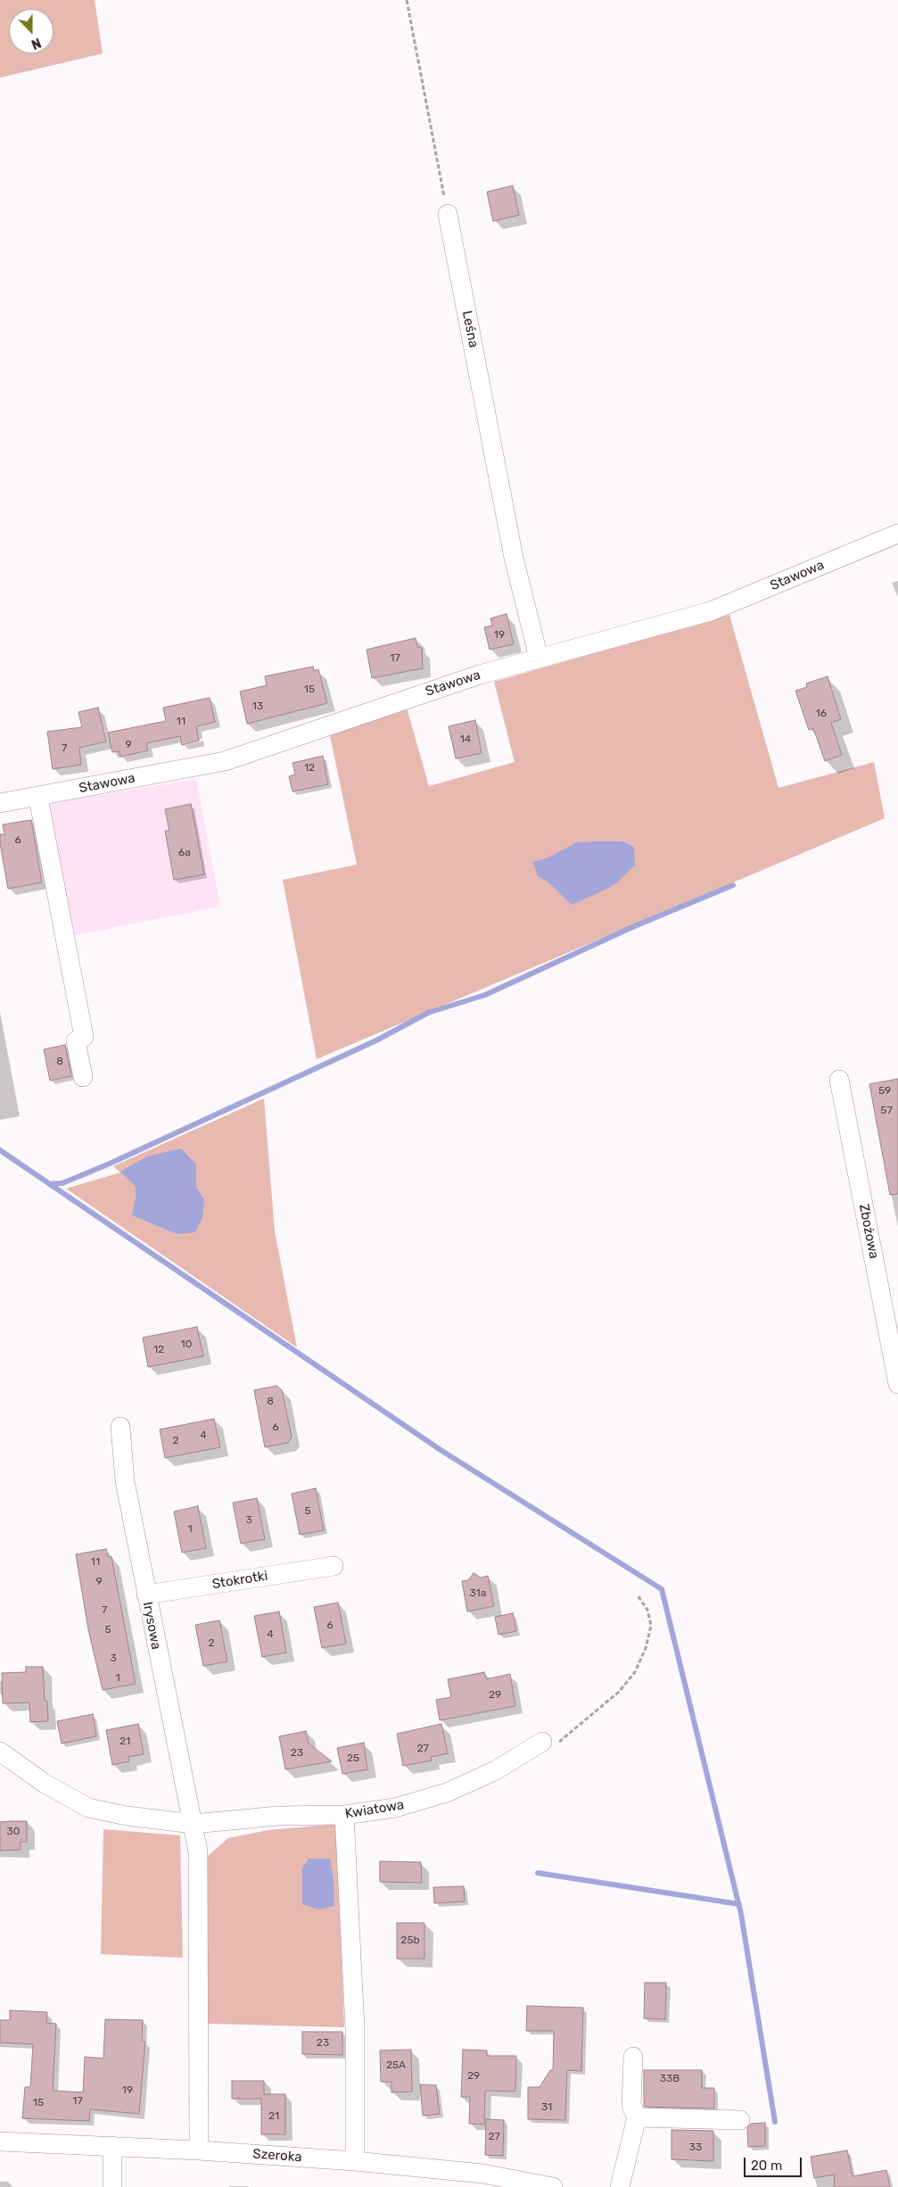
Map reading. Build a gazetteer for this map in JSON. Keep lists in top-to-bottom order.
{
  "streets": {
    "street": [
      "Leśna",
      "Stawowa",
      "Zbożowa",
      "Stokrotki",
      "Irysowa",
      "Kwiatowa",
      "Szeroka"
    ]
  },
  "crossings": [
    ["Leśna", "Stawowa"],
    ["Stokrotki", "Irysowa"],
    ["Irysowa", "Kwiatowa"]
  ],
  "house_numbers": [
    "19",
    "17",
    "15",
    "13",
    "16",
    "11",
    "14",
    "9",
    "7",
    "12",
    "6",
    "6a",
    "8",
    "59",
    "57",
    "10",
    "12",
    "8",
    "6",
    "4",
    "2",
    "5",
    "3",
    "1",
    "11",
    "9",
    "31a",
    "7",
    "6",
    "5",
    "4",
    "2",
    "3",
    "1",
    "29",
    "21",
    "27",
    "23",
    "25",
    "30",
    "25b",
    "23",
    "25A",
    "29",
    "33B",
    "19",
    "17",
    "15",
    "31",
    "21",
    "27",
    "33"
  ],
  "scale_bar": "20 m",
  "north": "bottom"
}
